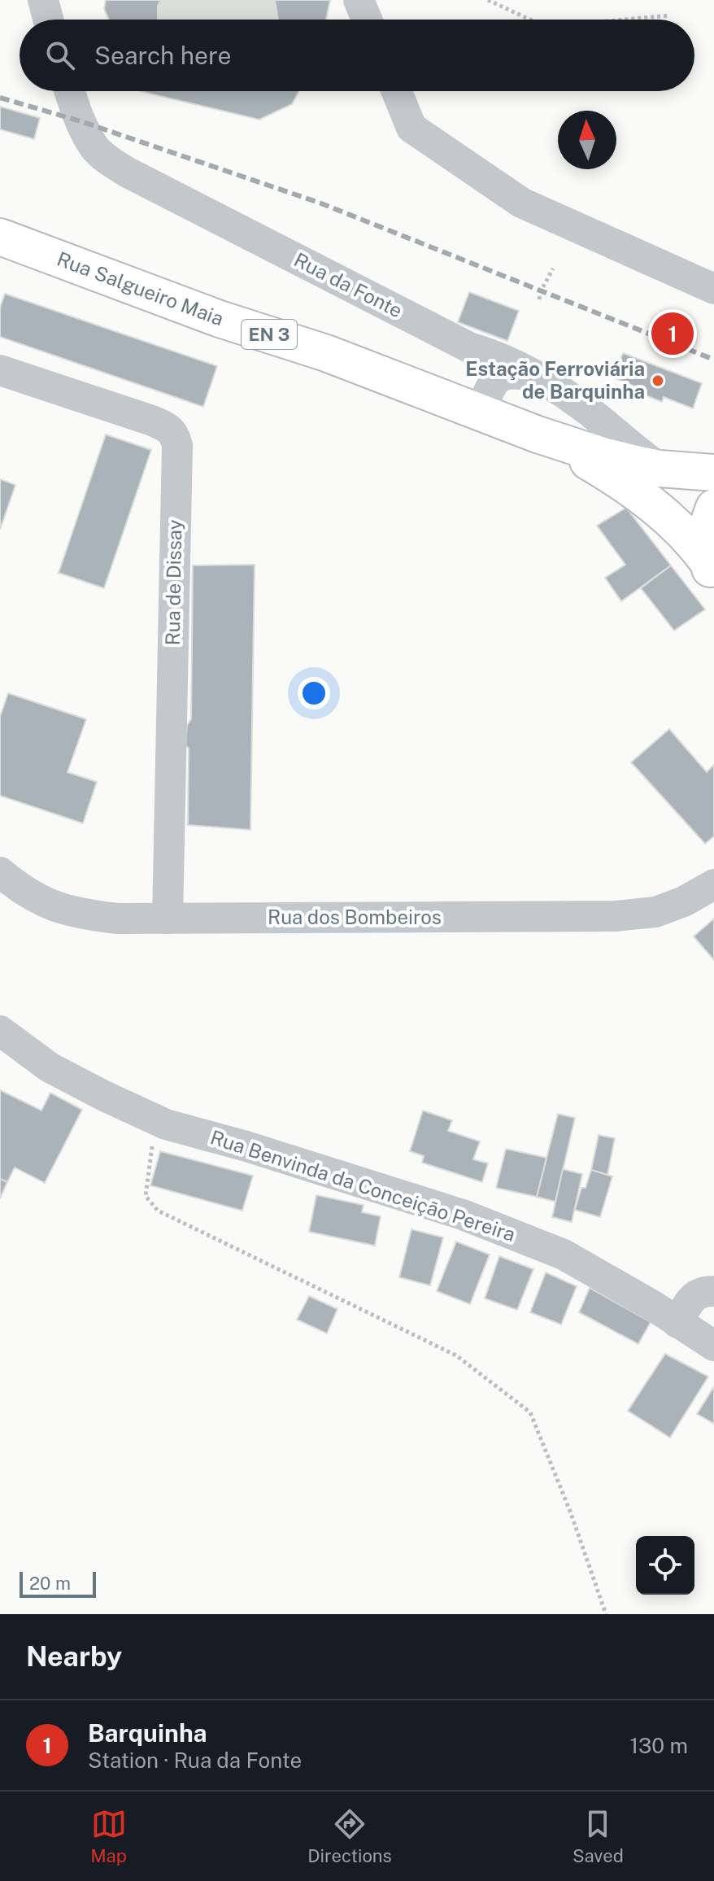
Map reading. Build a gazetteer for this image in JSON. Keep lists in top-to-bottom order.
{
  "streets": {
    "main road": ["Rua Salgueiro Maia", "EN 3"],
    "street": [
      "Rua da Fonte",
      "Rua de Dissay",
      "Rua dos Bombeiros",
      "Rua Benvinda da Conceição Pereira"
    ]
  },
  "crossings": [
    ["Rua da Fonte", "Rua Salgueiro Maia"],
    ["Rua Salgueiro Maia", "EN 3"],
    ["Rua de Dissay", "Rua dos Bombeiros"]
  ],
  "places": ["Estação Ferroviária de Barquinha"],
  "scale_bar": "20 m",
  "north": "top",
  "page": {
    "search": "Search here",
    "pins": "1",
    "scale": "20 m",
    "heading": "Nearby",
    "list": [
      {
        "mark": "1",
        "name": "Barquinha",
        "note": "Station · Rua da Fonte",
        "value": "130 m"
      }
    ],
    "nav": ["Map", "Directions", "Saved"]
  }
}
